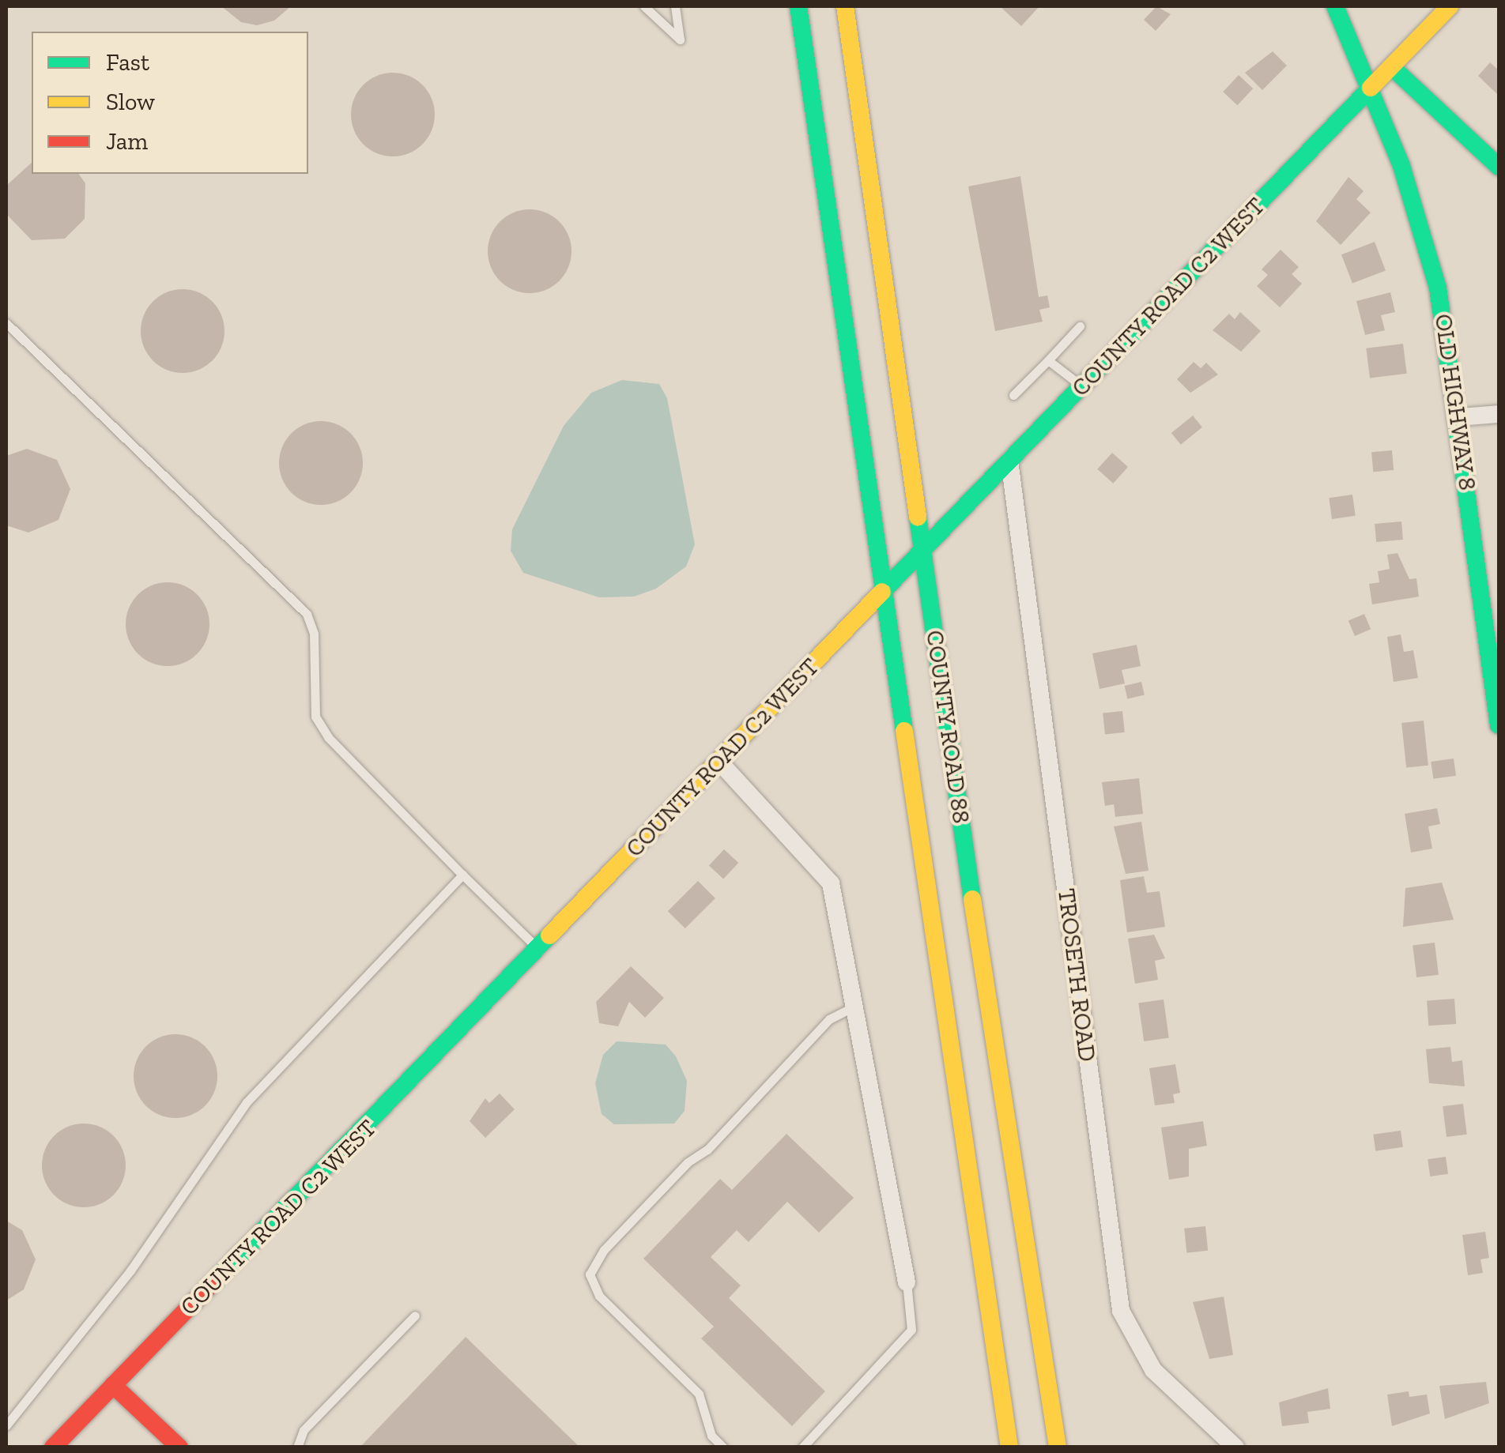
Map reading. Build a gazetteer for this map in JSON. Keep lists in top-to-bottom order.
{
  "streets": {
    "street": [
      "COUNTY ROAD C2 WEST",
      "OLD HIGHWAY 8",
      "COUNTY ROAD 88",
      "TROSETH ROAD"
    ]
  },
  "crossings": [
    ["COUNTY ROAD C2 WEST", "OLD HIGHWAY 8"],
    ["COUNTY ROAD C2 WEST", "COUNTY ROAD 88"],
    ["COUNTY ROAD C2 WEST", "TROSETH ROAD"]
  ],
  "legend": ["Fast", "Slow", "Jam"]
}
